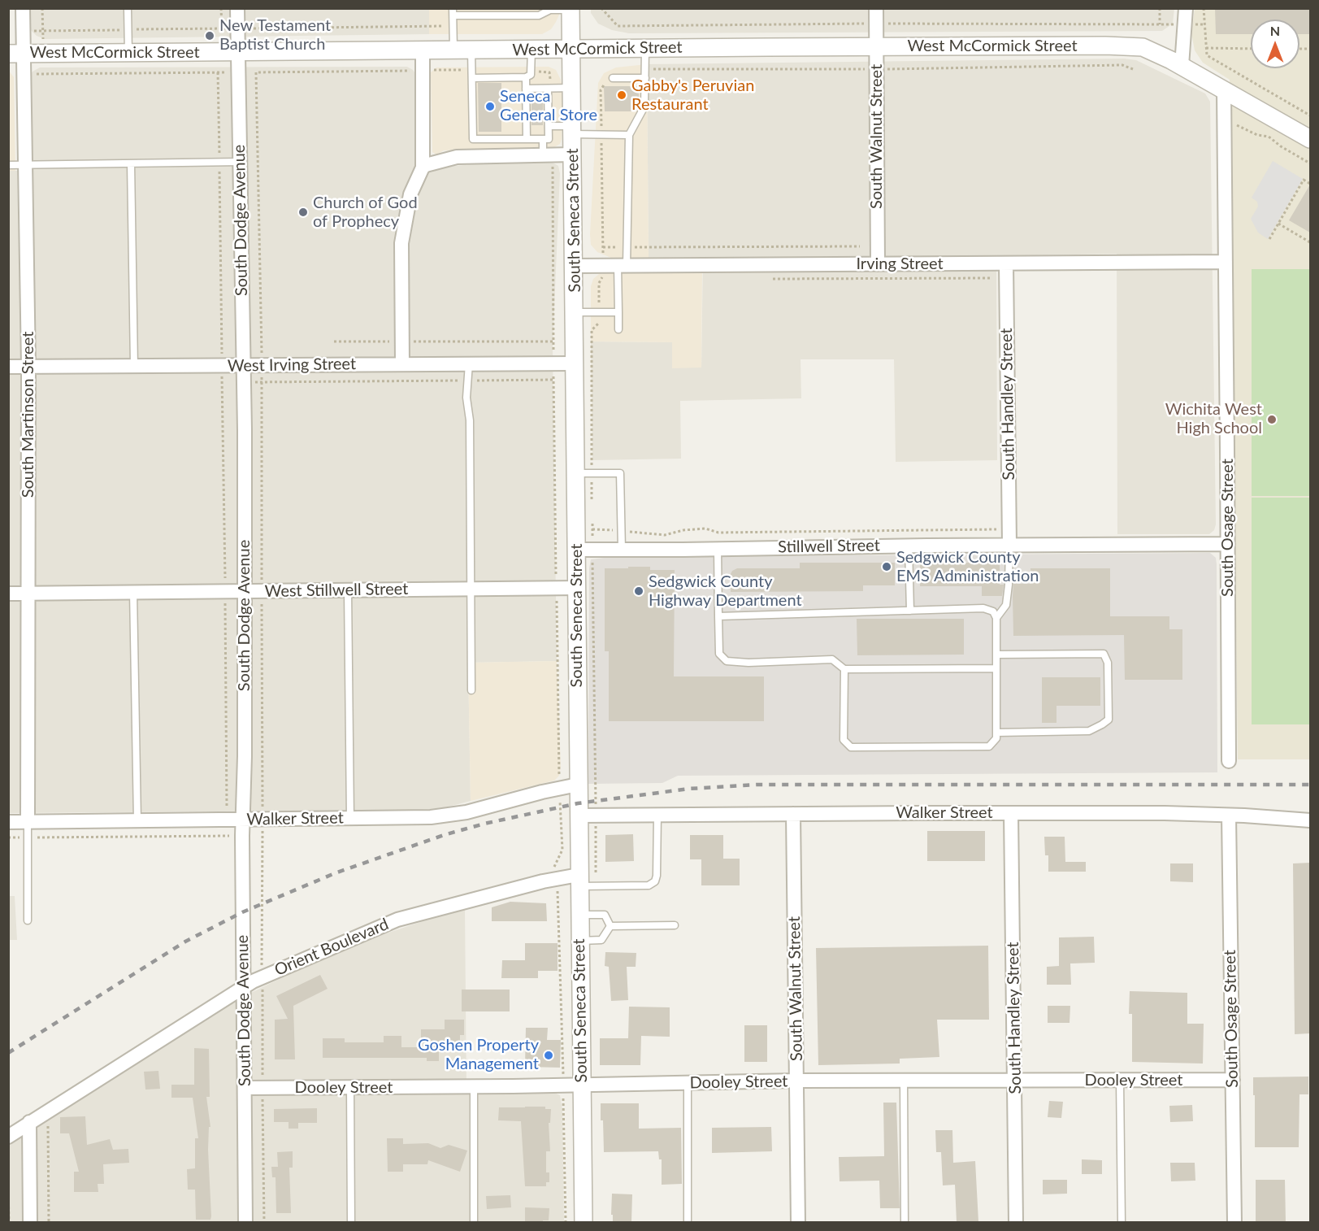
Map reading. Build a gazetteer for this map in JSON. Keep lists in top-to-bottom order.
{
  "streets": {
    "street": [
      "West McCormick Street",
      "South Walnut Street",
      "South Dodge Avenue",
      "South Seneca Street",
      "Irving Street",
      "West Irving Street",
      "South Handley Street",
      "South Martinson Street",
      "South Osage Street",
      "Stillwell Street",
      "West Stillwell Street",
      "Walker Street",
      "Orient Boulevard",
      "Dooley Street"
    ]
  },
  "crossings": [
    ["West McCormick Street", "South Walnut Street"],
    ["West McCormick Street", "South Dodge Avenue"],
    ["West McCormick Street", "South Seneca Street"],
    ["West McCormick Street", "South Martinson Street"],
    ["West McCormick Street", "South Osage Street"],
    ["South Walnut Street", "Irving Street"],
    ["South Walnut Street", "Walker Street"],
    ["South Walnut Street", "Dooley Street"],
    ["South Dodge Avenue", "West Irving Street"],
    ["South Dodge Avenue", "West Stillwell Street"],
    ["South Dodge Avenue", "Walker Street"],
    ["South Dodge Avenue", "Orient Boulevard"],
    ["South Dodge Avenue", "Dooley Street"],
    ["South Seneca Street", "Irving Street"],
    ["South Seneca Street", "West Irving Street"],
    ["South Seneca Street", "Stillwell Street"],
    ["South Seneca Street", "West Stillwell Street"],
    ["South Seneca Street", "Walker Street"],
    ["South Seneca Street", "Orient Boulevard"],
    ["South Seneca Street", "Dooley Street"],
    ["Irving Street", "South Handley Street"],
    ["Irving Street", "South Osage Street"],
    ["West Irving Street", "South Martinson Street"],
    ["South Handley Street", "Stillwell Street"],
    ["South Handley Street", "Walker Street"],
    ["South Handley Street", "Dooley Street"],
    ["South Martinson Street", "West Stillwell Street"],
    ["South Martinson Street", "Walker Street"],
    ["South Osage Street", "Stillwell Street"],
    ["South Osage Street", "Walker Street"],
    ["South Osage Street", "Dooley Street"]
  ],
  "places": [
    "New Testament Baptist Church",
    "Gabby's Peruvian Restaurant",
    "Seneca General Store",
    "Church of God of Prophecy",
    "Wichita West High School",
    "Sedgwick County EMS Administration",
    "Sedgwick County Highway Department",
    "Goshen Property Management"
  ],
  "north": "top"
}
